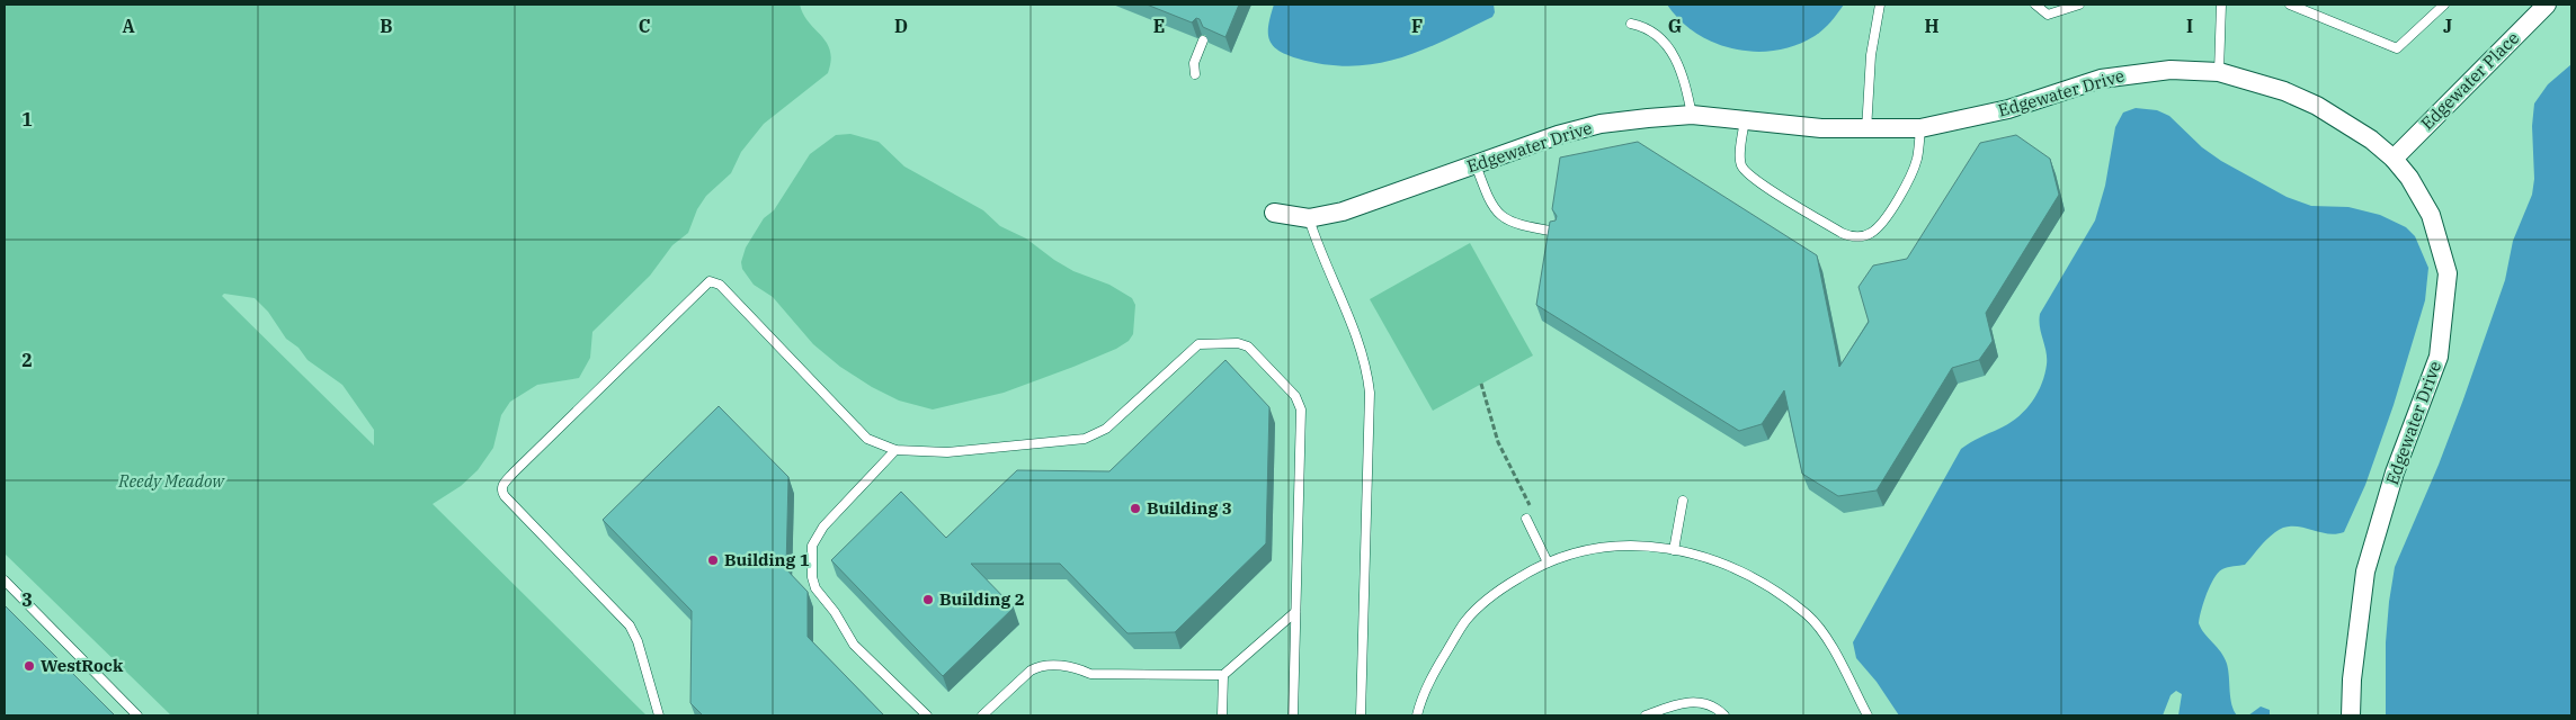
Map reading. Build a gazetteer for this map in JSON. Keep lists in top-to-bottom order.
{
  "streets": {
    "street": ["Edgewater Place", "Edgewater Drive"]
  },
  "crossings": [
    ["Edgewater Place", "Edgewater Drive"]
  ],
  "parks": ["Reedy Meadow"],
  "places": [
    "Building 3",
    "Building 1",
    "Building 2",
    "WestRock"
  ],
  "grid": {
    "columns": [
      "A",
      "B",
      "C",
      "D",
      "E",
      "F",
      "G",
      "H",
      "I",
      "J"
    ],
    "rows": ["1", "2", "3"]
  }
}
